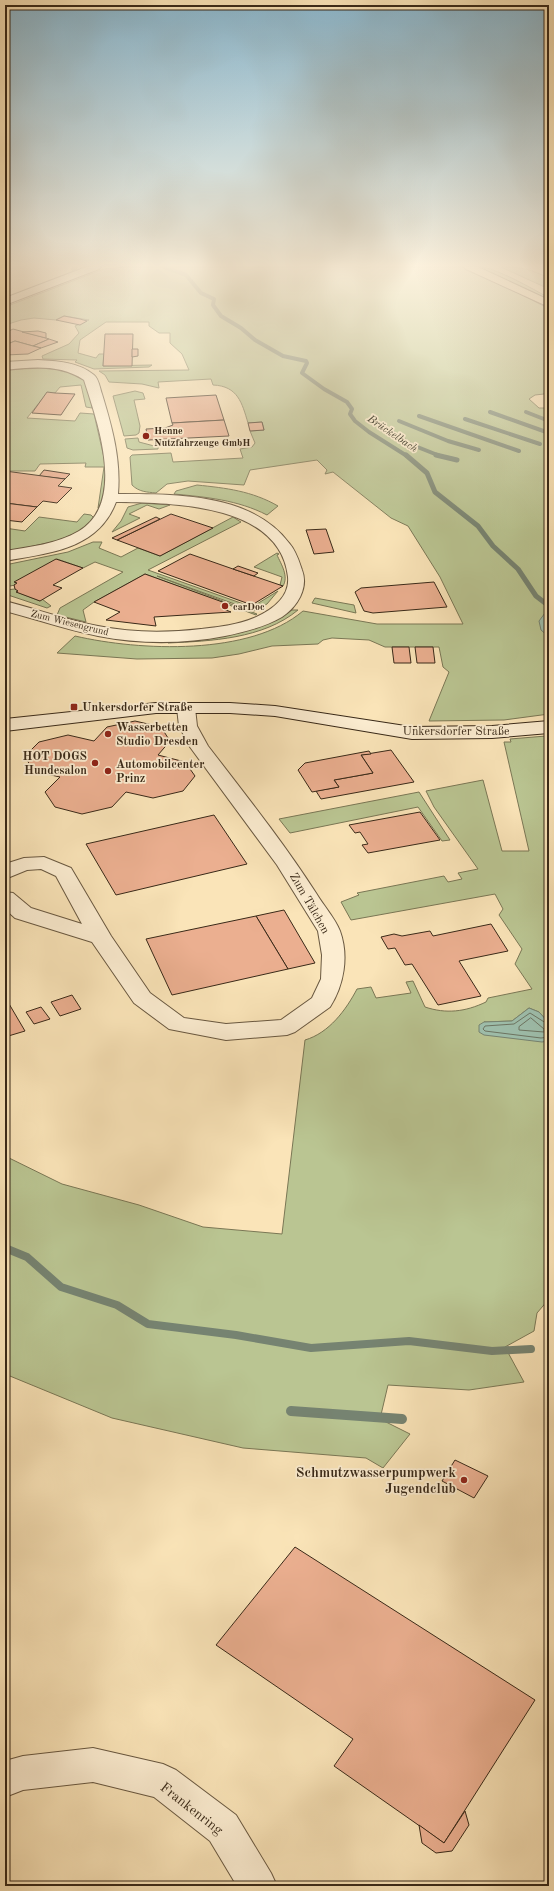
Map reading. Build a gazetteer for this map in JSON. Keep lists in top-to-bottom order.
{
  "streets": {
    "street": [
      "Zum Wiesengrund",
      "Unkersdorfer Straße",
      "Zum Tälchen",
      "Frankenring"
    ]
  },
  "crossings": [
    ["Unkersdorfer Straße", "Zum Tälchen"]
  ],
  "water": ["Brückelbach"],
  "places": {
    "other": [
      "Henne Nutzfahrzeuge GmbH",
      "carDoc",
      "Wasserbetten Studio Dresden",
      "HOT DOGS Hundesalon",
      "Automobilcenter Prinz",
      "Schmutzwasserpumpwerk Jugendclub"
    ],
    "transit": ["Unkersdorfer Straße"]
  }
}
